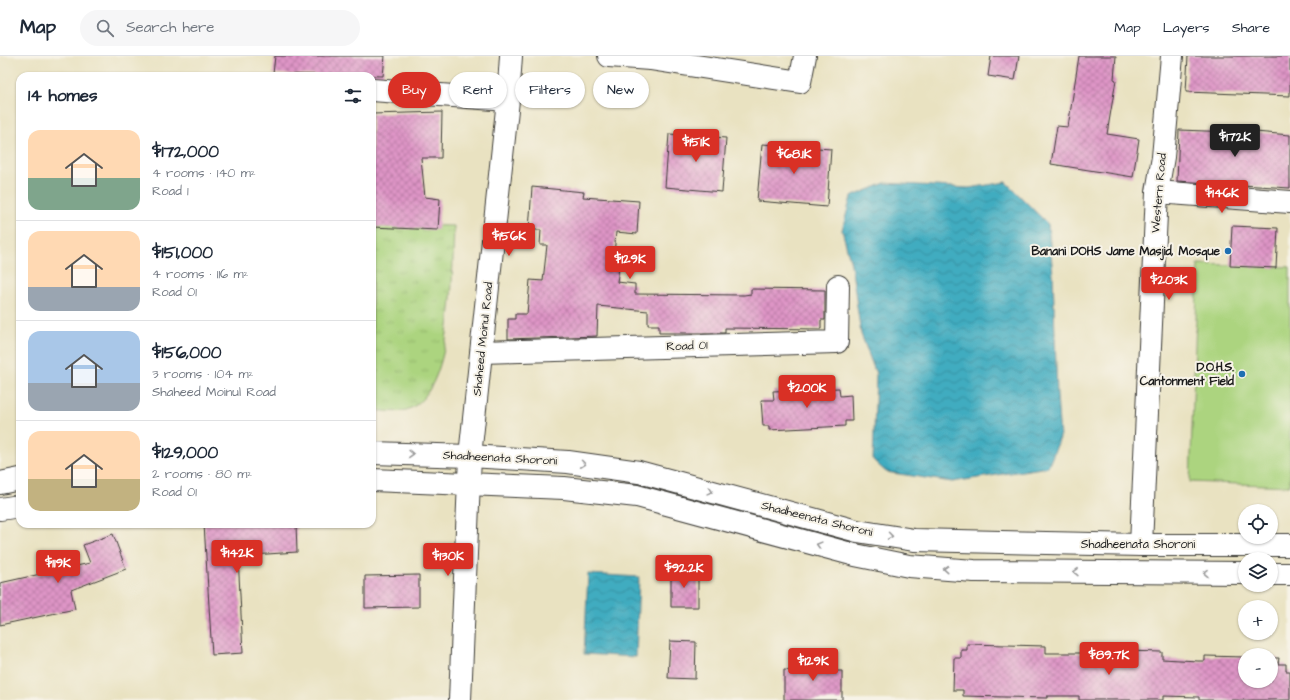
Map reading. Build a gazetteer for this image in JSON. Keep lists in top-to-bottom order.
{
  "streets": {
    "street": [
      "Western Road",
      "Shaheed Moinul Road",
      "Road 01",
      "Shadheenata Shoroni"
    ]
  },
  "crossings": [
    ["Western Road", "Shadheenata Shoroni"],
    ["Shaheed Moinul Road", "Road 01"],
    ["Shaheed Moinul Road", "Shadheenata Shoroni"]
  ],
  "places": ["Banani DOHS Jame Masjid, Mosque", "D.O.H.S. Cantonment Field"],
  "page": {
    "header": "Map",
    "search": "Search here",
    "nav": ["Map", "Layers", "Share"],
    "chip": [
      "Buy",
      "Rent",
      "Filters",
      "New"
    ],
    "heading": "14 homes",
    "list": [
      {
        "name": "$172,000",
        "note": "4 rooms · 140 m² · Road 1"
      },
      {
        "name": "$151,000",
        "note": "4 rooms · 116 m² · Road 01"
      },
      {
        "name": "$156,000",
        "note": "3 rooms · 104 m² · Shaheed Moinul Road"
      },
      {
        "name": "$129,000",
        "note": "2 rooms · 80 m² · Road 01"
      }
    ],
    "price": [
      "$172K",
      "$151K",
      "$68.1K",
      "$146K",
      "$156K",
      "$129K",
      "$203K",
      "$200K",
      "$142K",
      "$130K",
      "$119K",
      "$92.2K",
      "$89.7K",
      "$129K"
    ],
    "map_buttons": ["+", "−"]
  }
}
